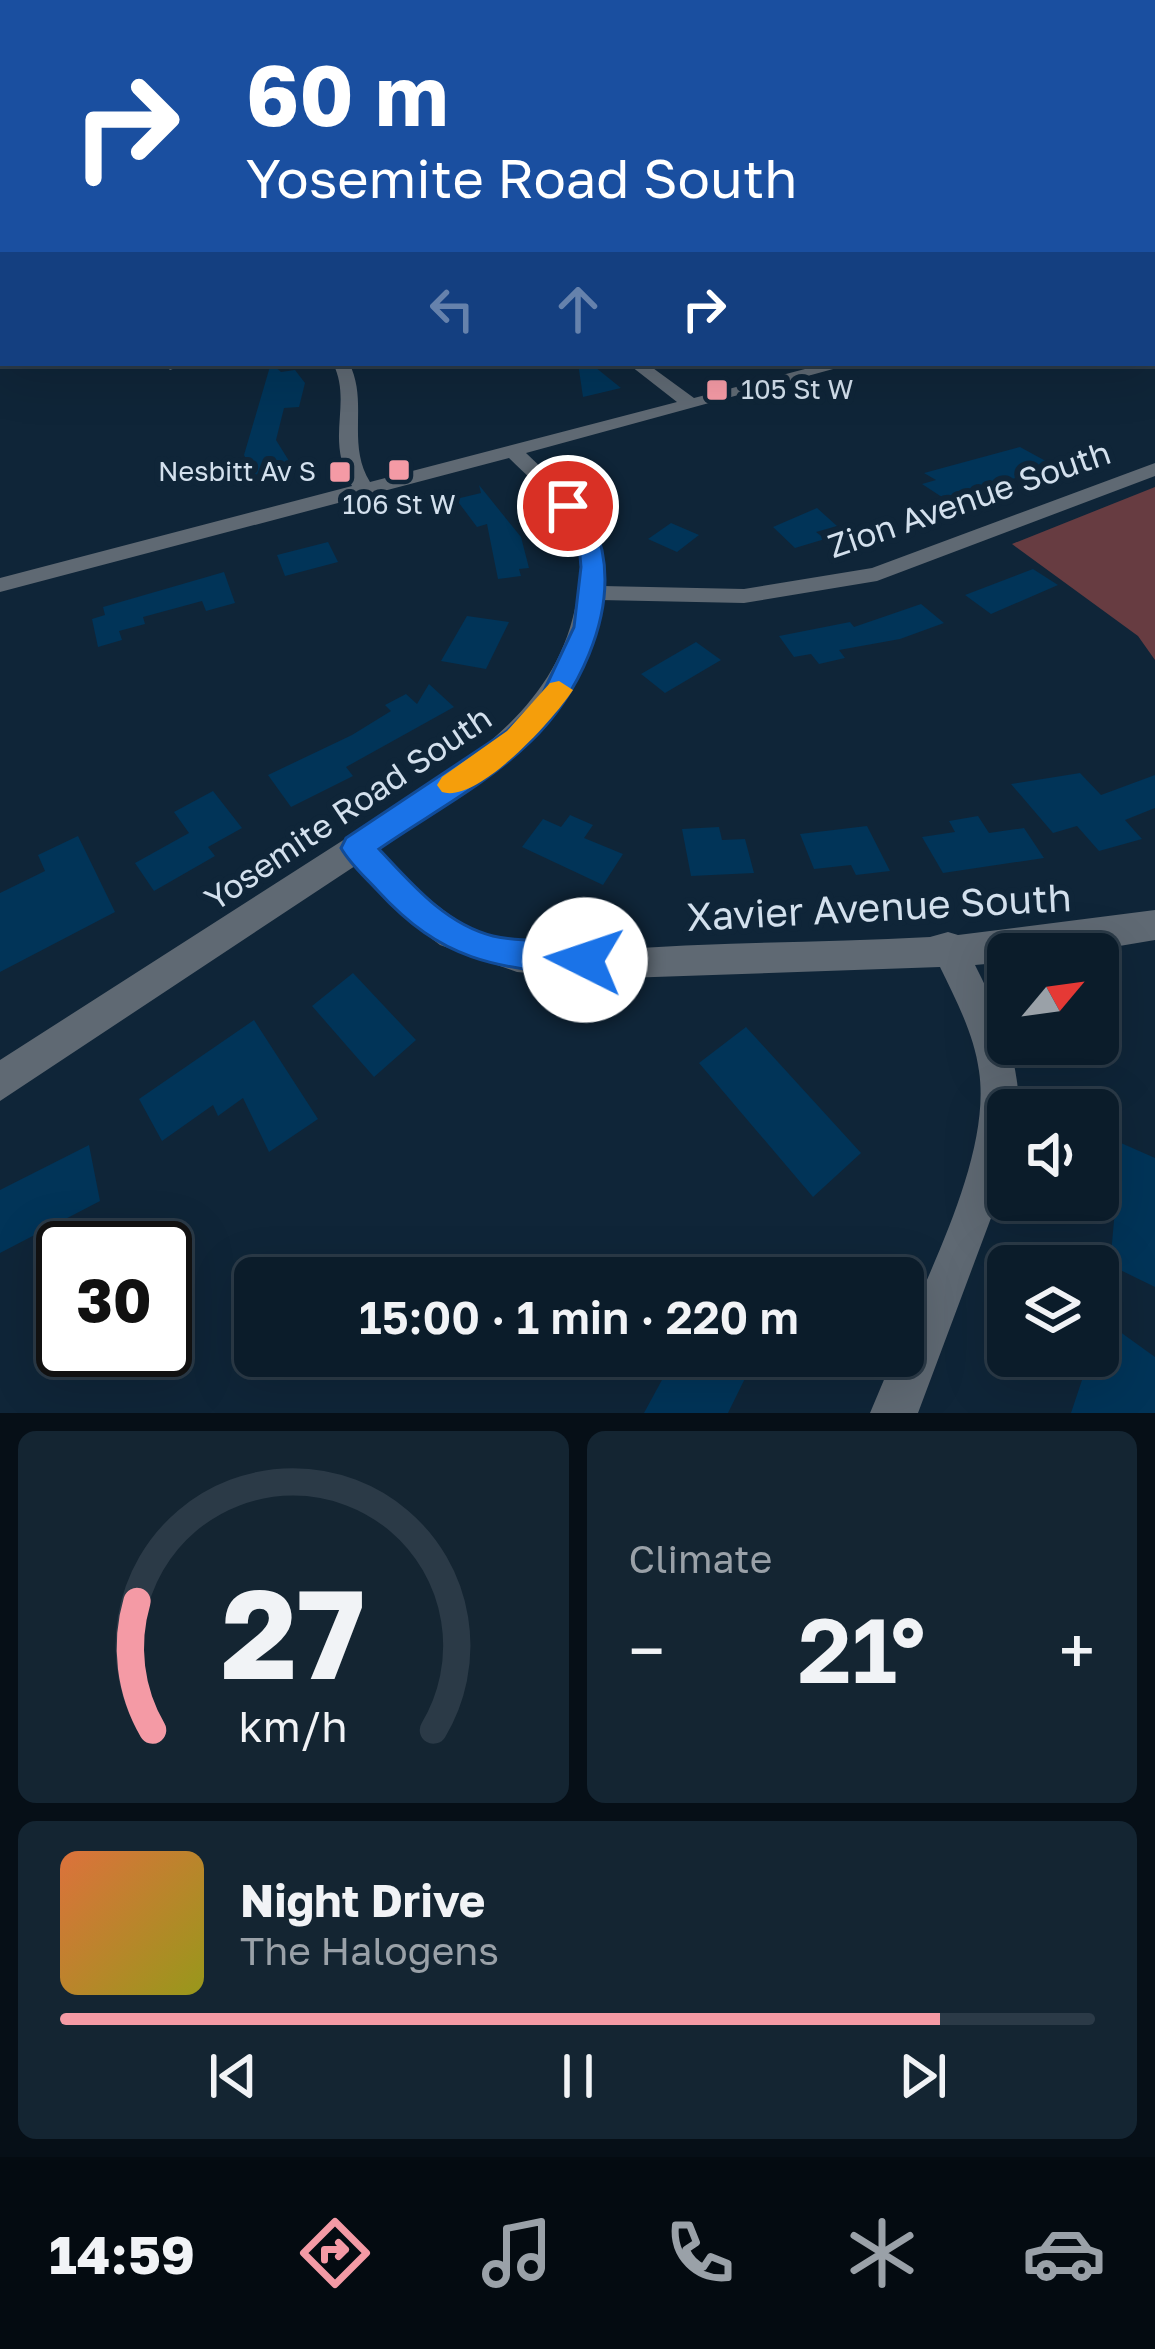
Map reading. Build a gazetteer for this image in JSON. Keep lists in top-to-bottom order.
{
  "streets": {
    "street": ["Zion Avenue South", "Yosemite Road South", "Xavier Avenue South"]
  },
  "crossings": [
    ["Zion Avenue South", "Yosemite Road South"],
    ["Yosemite Road South", "Xavier Avenue South"]
  ],
  "places": {
    "transit": ["105 St W", "106 St W", "Nesbitt Av S"]
  },
  "north": "top right",
  "page": {
    "turn": ["60 m", "Yosemite Road South"],
    "limit": "30",
    "trip": "15:00 · 1 min · 220 m",
    "tile": "Climate",
    "heat": ["−", "21°", "+"],
    "song": ["Night Drive", "The Halogens"],
    "tabs": "14:59",
    "gauge": ["27", "km/h"]
  }
}
